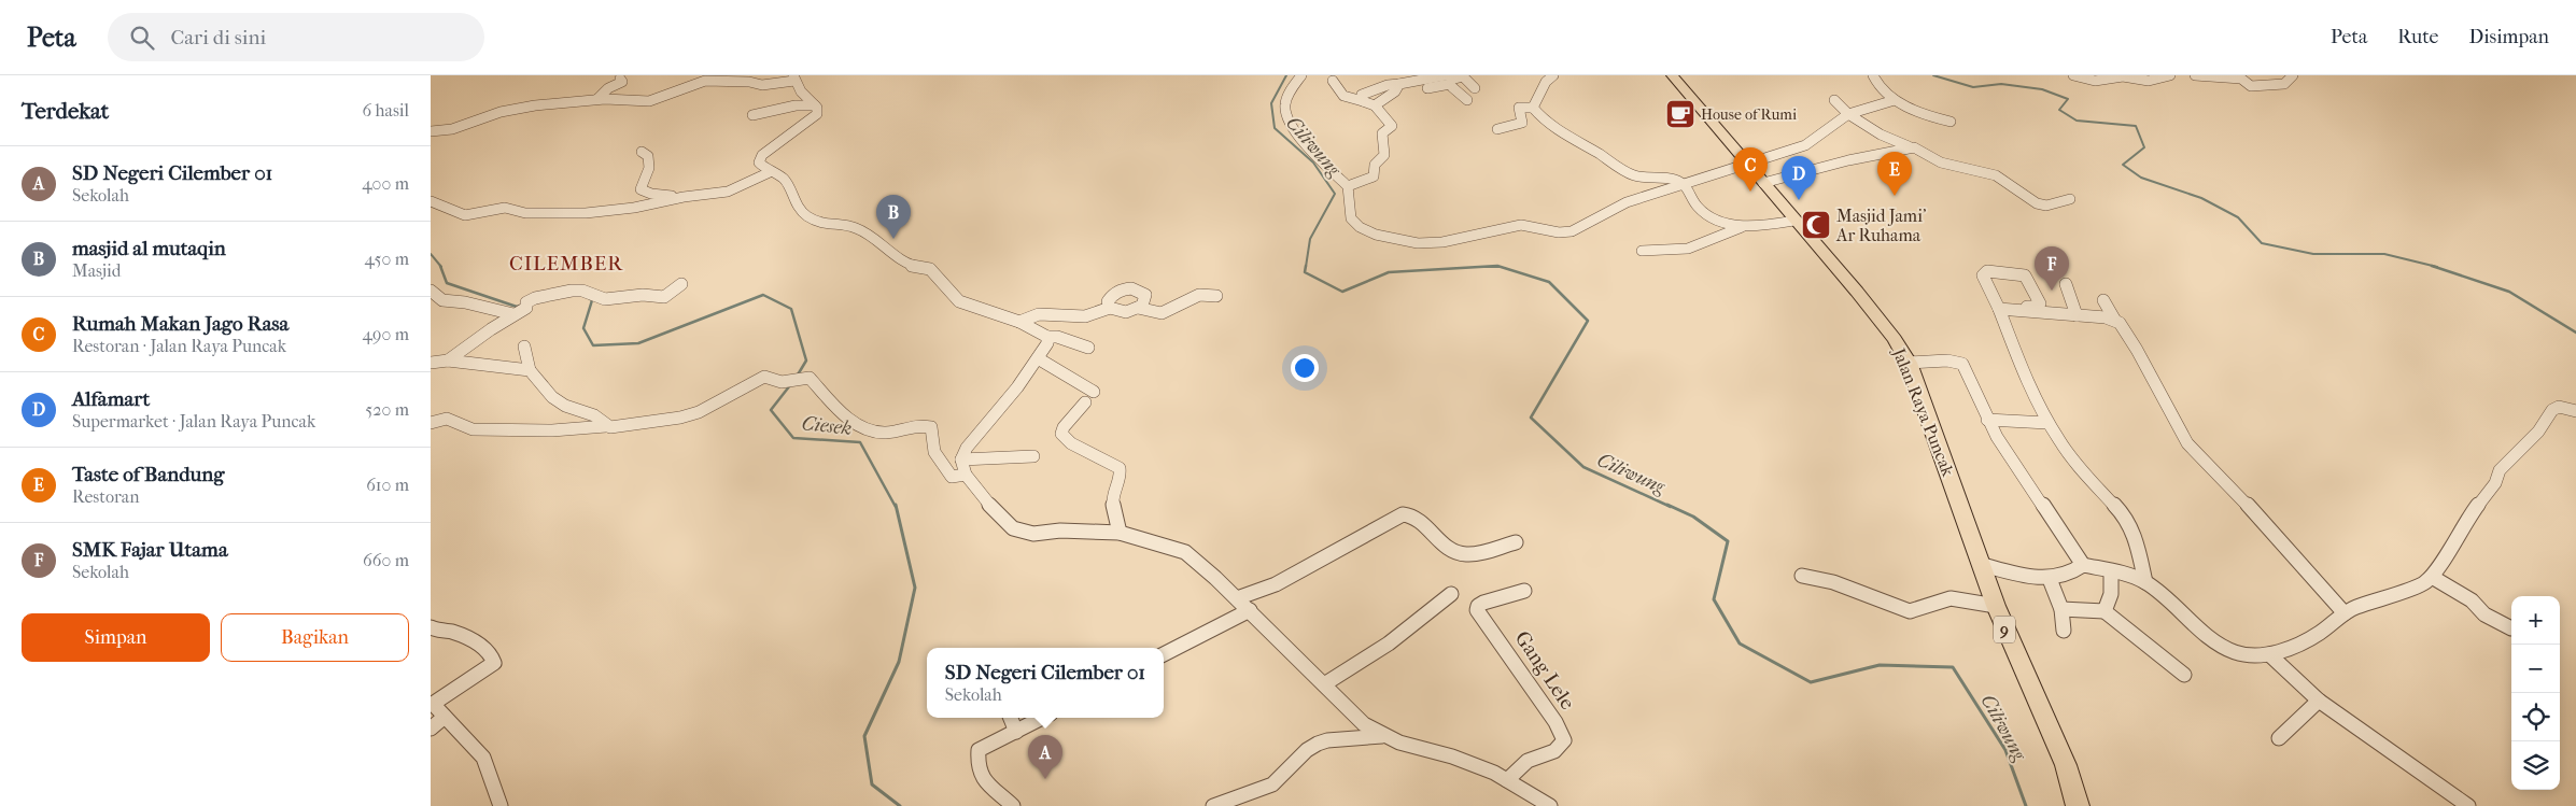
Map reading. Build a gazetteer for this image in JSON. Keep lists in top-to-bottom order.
{
  "streets": {
    "highway": ["Jalan Raya Puncak", "9"],
    "street": ["Gang Lele"]
  },
  "districts": ["CILEMBER"],
  "water": ["Ciliwung", "Ciesek"],
  "places": {
    "cafe": ["House of Rumi"],
    "mosque": ["Masjid Jami' Ar Ruhama"]
  },
  "page": {
    "header": "Peta",
    "search": "Cari di sini",
    "nav": ["Peta", "Rute", "Disimpan"],
    "heading": ["Terdekat", "6 hasil"],
    "list": [
      {
        "mark": "A",
        "name": "SD Negeri Cilember 01",
        "note": "Sekolah",
        "value": "400 m"
      },
      {
        "mark": "B",
        "name": "masjid al mutaqin",
        "note": "Masjid",
        "value": "450 m"
      },
      {
        "mark": "C",
        "name": "Rumah Makan Jago Rasa",
        "note": "Restoran · Jalan Raya Puncak",
        "value": "490 m"
      },
      {
        "mark": "D",
        "name": "Alfamart",
        "note": "Supermarket · Jalan Raya Puncak",
        "value": "520 m"
      },
      {
        "mark": "E",
        "name": "Taste of Bandung",
        "note": "Restoran",
        "value": "610 m"
      },
      {
        "mark": "F",
        "name": "SMK Fajar Utama",
        "note": "Sekolah",
        "value": "660 m"
      }
    ],
    "pins": [
      "C",
      "E",
      "D",
      "B",
      "F",
      "A"
    ],
    "map_buttons": ["+", "−"],
    "buttons": ["Simpan", "Bagikan"],
    "popup": ["SD Negeri Cilember 01", "Sekolah"]
  }
}
